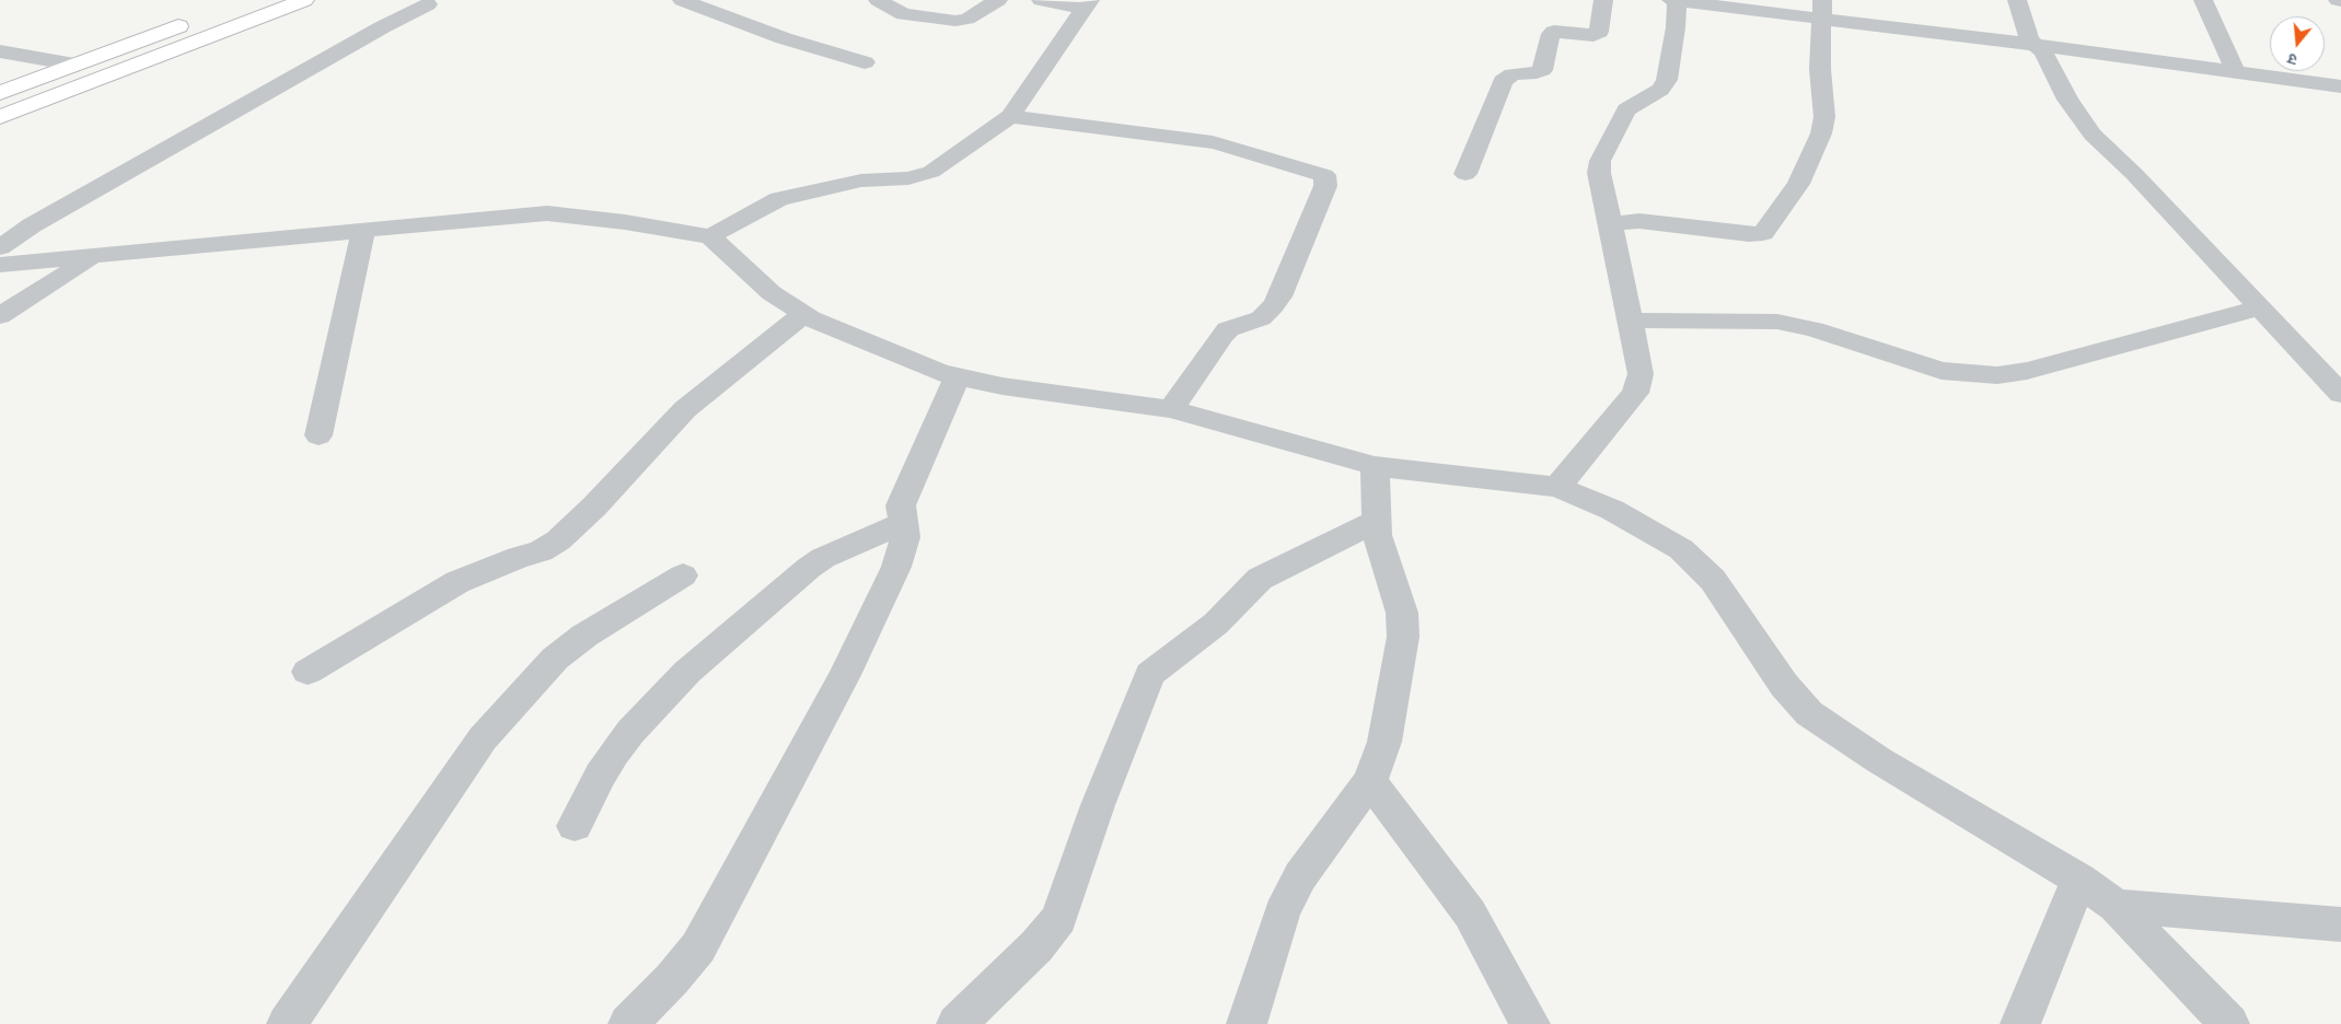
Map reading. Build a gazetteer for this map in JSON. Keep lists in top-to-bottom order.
{
  "north": "bottom"
}
